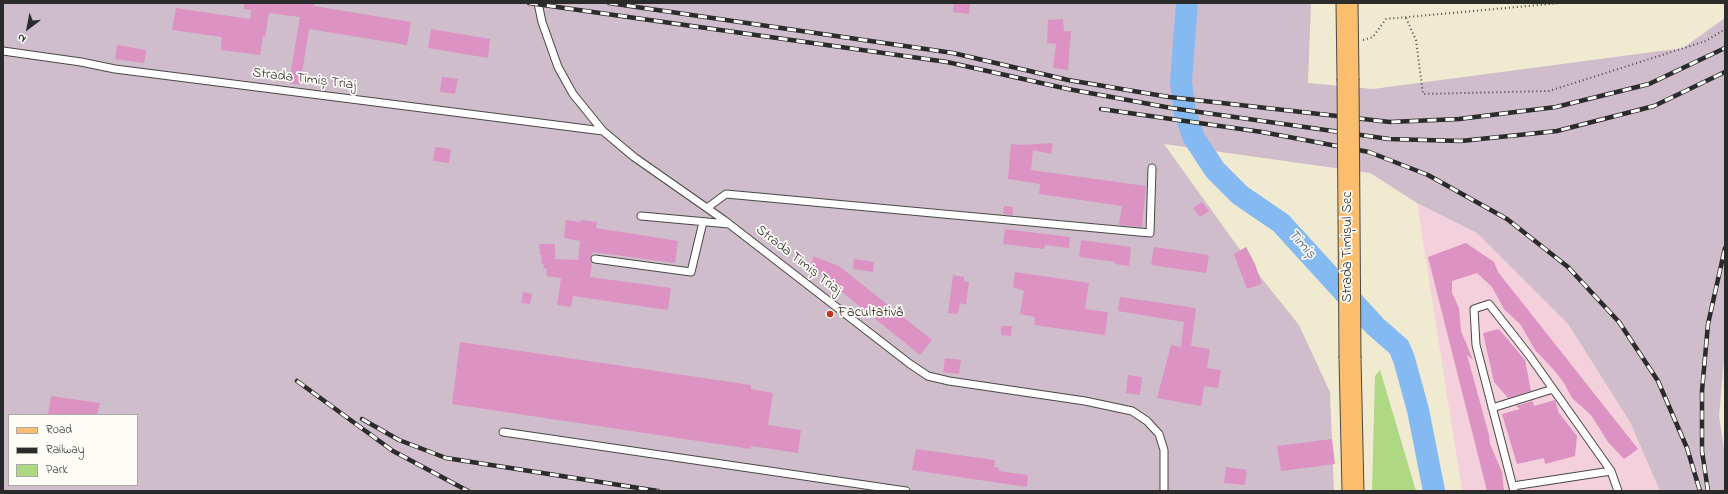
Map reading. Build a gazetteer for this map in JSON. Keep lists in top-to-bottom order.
{
  "streets": {
    "main road": ["Strada Timișul Sec"],
    "lane": ["Strada Timiș Triaj"]
  },
  "water": ["Timiș"],
  "places": ["Facultativă"],
  "legend": ["Road", "Railway", "Park"],
  "north": "bottom left"
}
